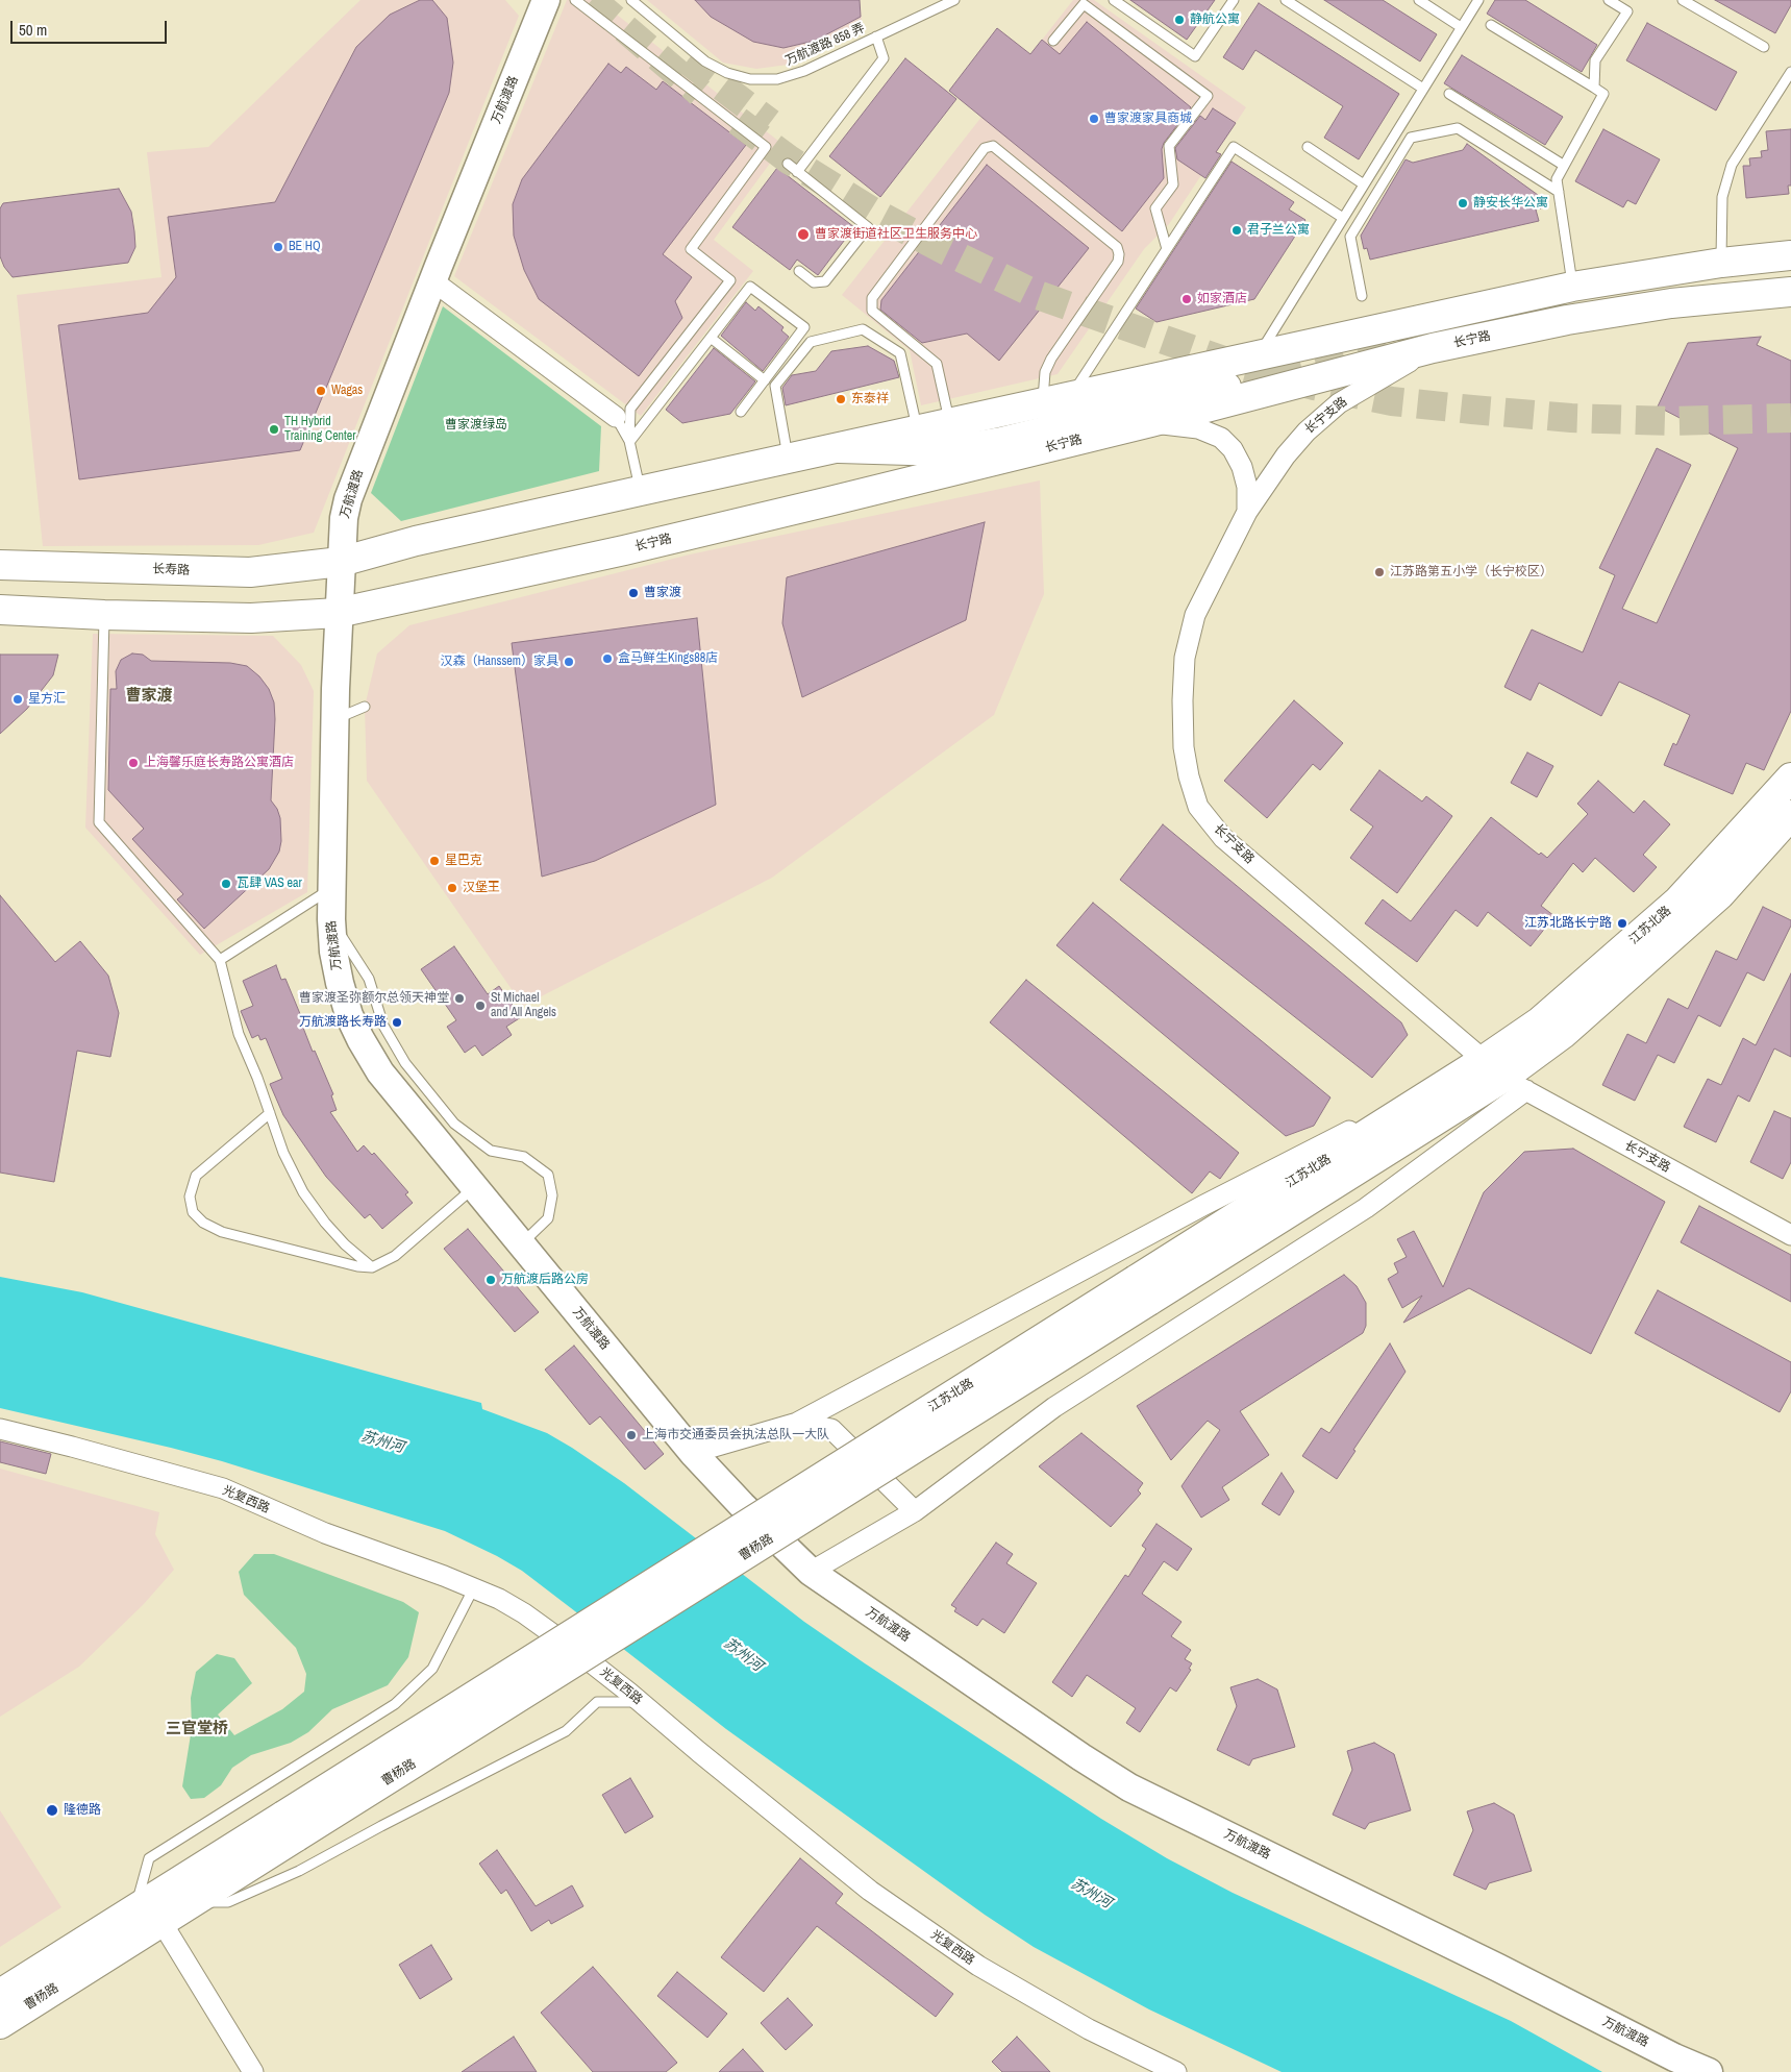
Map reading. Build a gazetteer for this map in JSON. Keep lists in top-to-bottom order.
{
  "streets": {
    "main road": [
      "长宁路",
      "长寿路",
      "江苏北路",
      "曹杨路"
    ],
    "street": ["万航渡路", "长宁支路", "光复西路"],
    "lane": ["万航渡路 858 弄"]
  },
  "crossings": [
    ["万航渡路", "长宁路"],
    ["万航渡路", "长寿路"],
    ["长宁路", "长宁支路"],
    ["长宁支路", "江苏北路"],
    ["江苏北路", "曹杨路"]
  ],
  "districts": ["曹家渡", "三官堂桥"],
  "water": ["苏州河"],
  "parks": ["曹家渡绿岛"],
  "places": [
    "静航公寓",
    "曹家渡家具商城",
    "静安长华公寓",
    "君子兰公寓",
    "曹家渡街道社区卫生服务中心",
    "BE HQ",
    "如家酒店",
    "Wagas",
    "东泰祥",
    "TH Hybrid Training Center",
    "江苏路第五小学（长宁校区）",
    "曹家渡",
    "盒马鲜生Kings88店",
    "汉森（Hanssem）家具",
    "星方汇",
    "上海馨乐庭长寿路公寓酒店",
    "星巴克",
    "瓦肆 VAS ear",
    "汉堡王",
    "江苏北路长宁路",
    "曹家渡圣弥额尔总领天神堂",
    "St Michael and All Angels",
    "万航渡路长寿路",
    "万航渡后路公房",
    "上海市交通委员会执法总队一大队",
    "隆德路"
  ],
  "scale_bar": "50 m"
}
